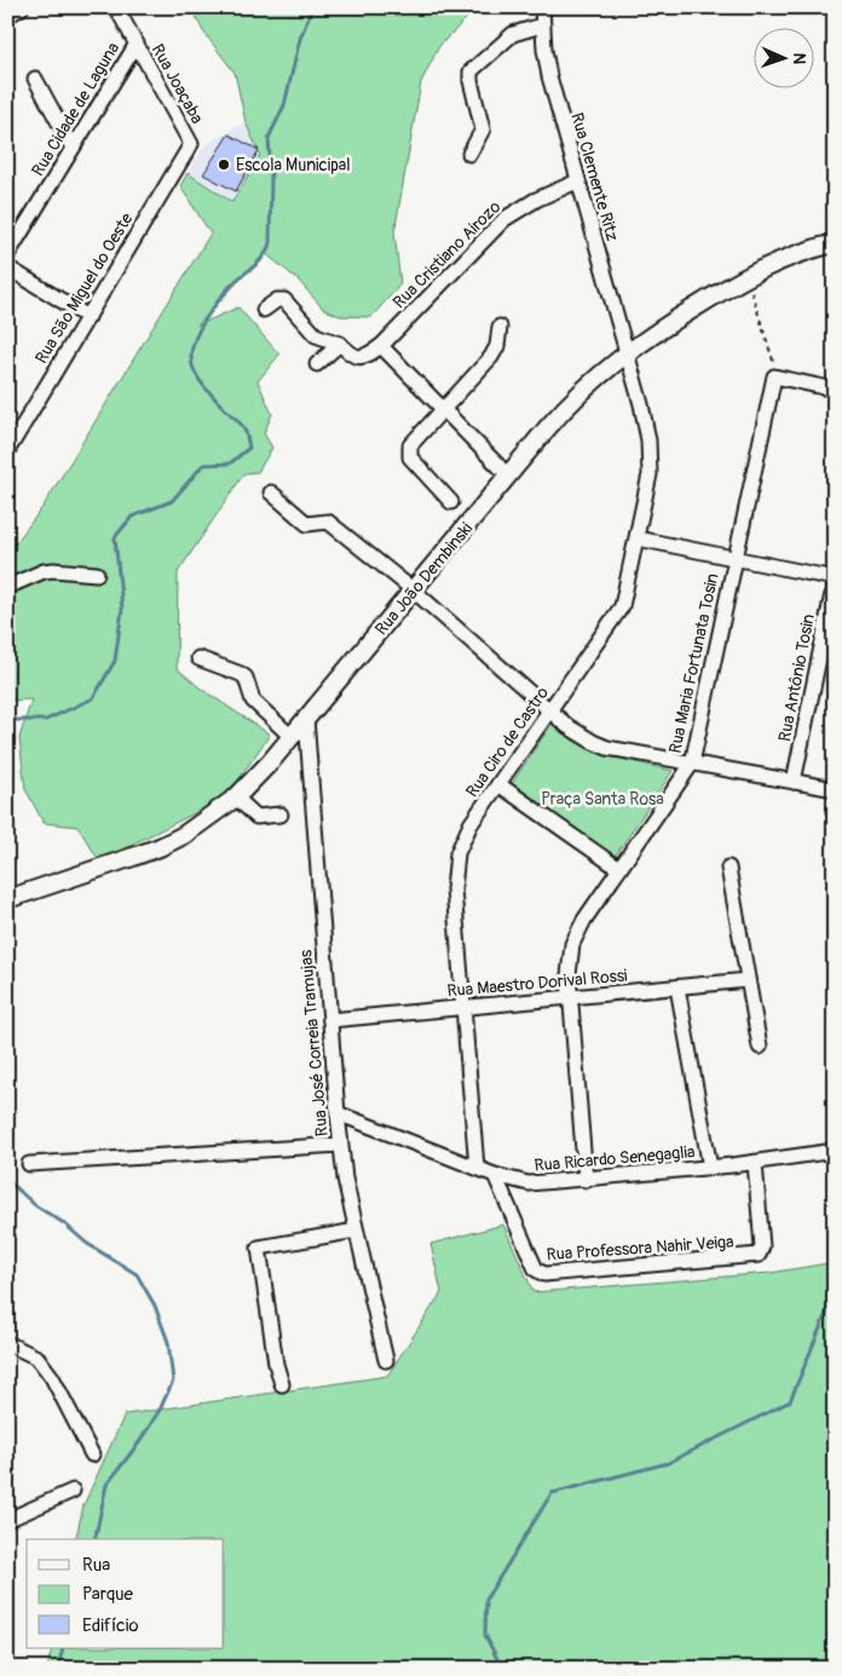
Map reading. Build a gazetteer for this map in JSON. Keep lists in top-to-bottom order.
{
  "streets": {
    "main road": ["Rua João Dembinski"],
    "street": [
      "Rua Joaçaba",
      "Rua Cidade de Laguna",
      "Rua Clemente Ritz",
      "Rua Cristiano Airozo",
      "Rua São Miguel do Oeste",
      "Rua Maria Fortunata Tosin",
      "Rua Antônio Tosin",
      "Rua Ciro de Castro",
      "Rua Maestro Dorival Rossi",
      "Rua José Correia Tramujas",
      "Rua Ricardo Senegaglia",
      "Rua Professora Nahir Veiga"
    ]
  },
  "crossings": [
    ["Rua Joaçaba", "Rua Cidade de Laguna"],
    ["Rua Joaçaba", "Rua São Miguel do Oeste"],
    ["Rua Clemente Ritz", "Rua Cristiano Airozo"],
    ["Rua Clemente Ritz", "Rua João Dembinski"],
    ["Rua Clemente Ritz", "Rua Ciro de Castro"],
    ["Rua João Dembinski", "Rua Ciro de Castro"],
    ["Rua João Dembinski", "Rua José Correia Tramujas"],
    ["Rua Maria Fortunata Tosin", "Rua Maestro Dorival Rossi"],
    ["Rua Maria Fortunata Tosin", "Rua Ricardo Senegaglia"],
    ["Rua Ciro de Castro", "Rua Maestro Dorival Rossi"],
    ["Rua Ciro de Castro", "Rua Ricardo Senegaglia"],
    ["Rua Maestro Dorival Rossi", "Rua José Correia Tramujas"],
    ["Rua José Correia Tramujas", "Rua Ricardo Senegaglia"],
    ["Rua Ricardo Senegaglia", "Rua Professora Nahir Veiga"]
  ],
  "parks": ["Praça Santa Rosa"],
  "places": ["Escola Municipal"],
  "legend": ["Rua", "Parque", "Edifício"],
  "north": "right"
}
